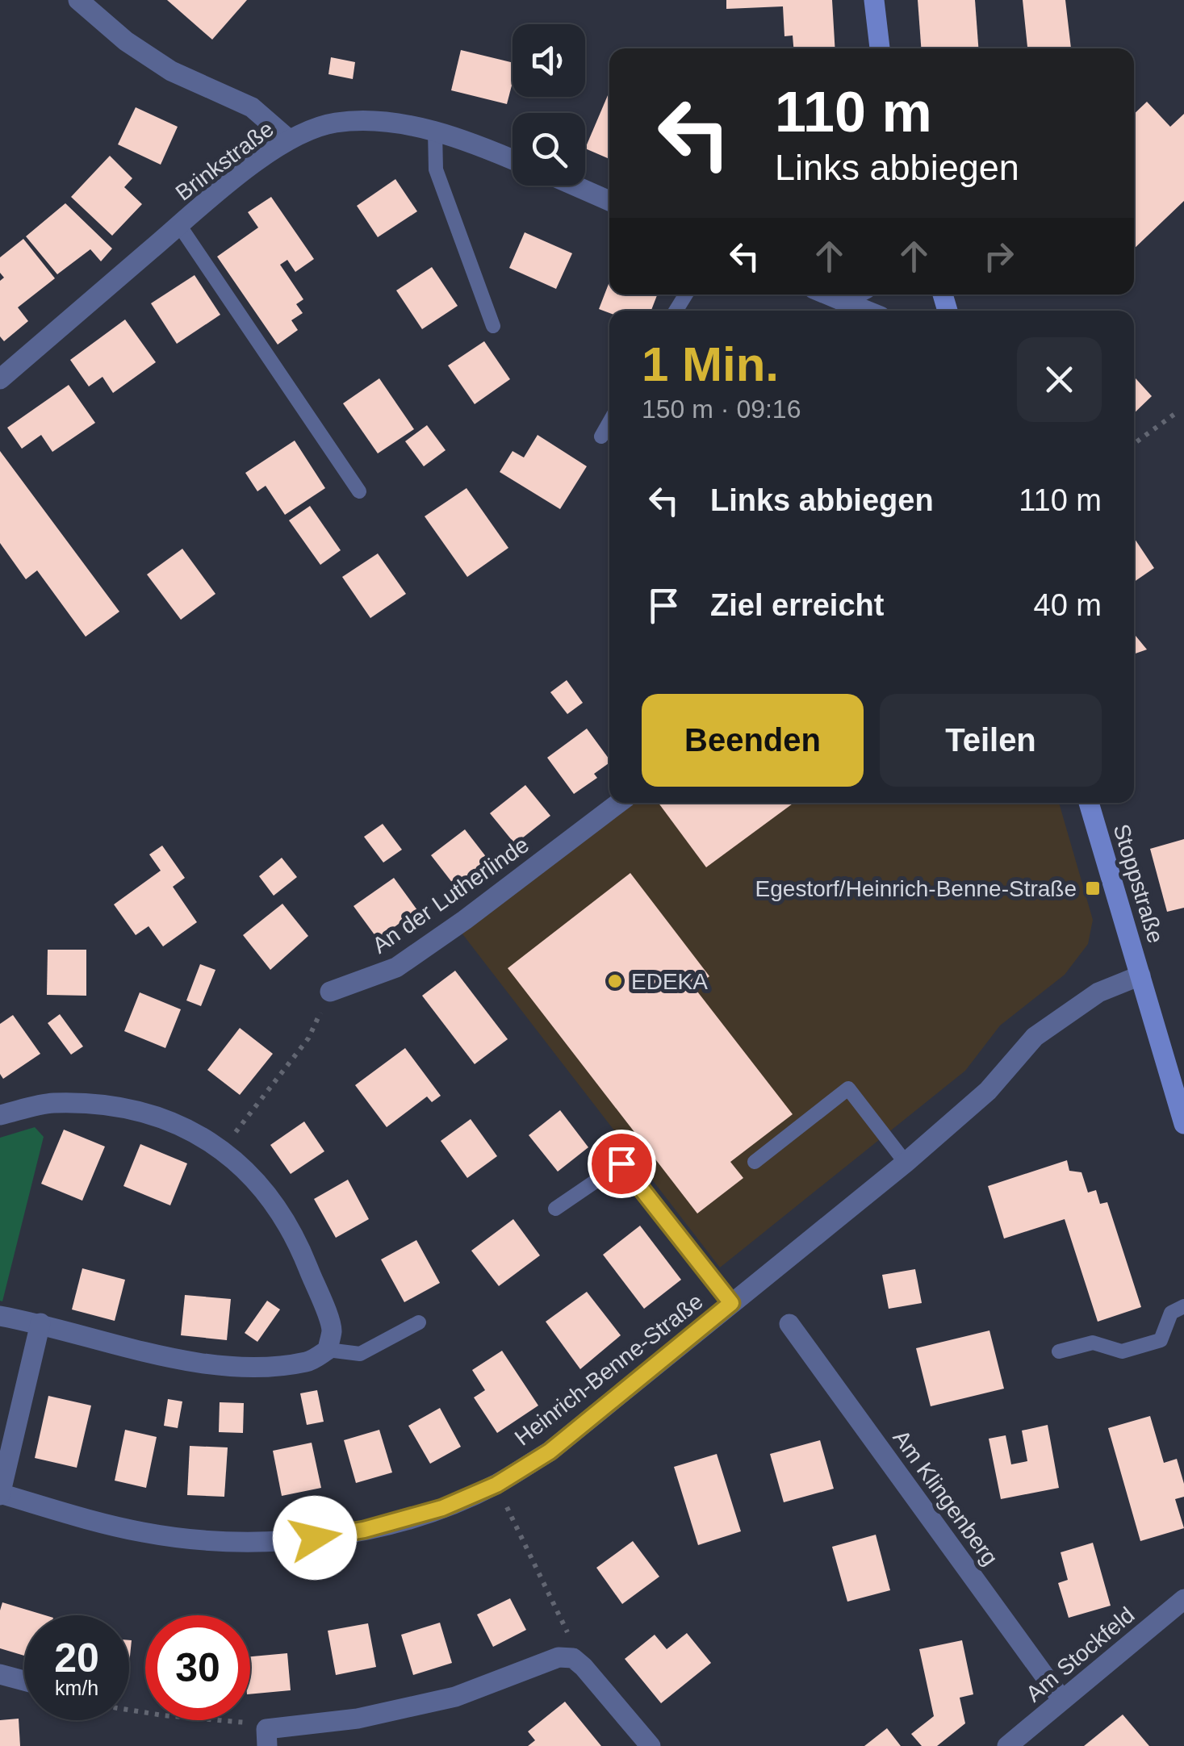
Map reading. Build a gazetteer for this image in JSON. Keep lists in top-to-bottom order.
{
  "streets": {
    "main road": ["Stoppstraße"],
    "street": [
      "Brinkstraße",
      "An der Lutherlinde",
      "Heinrich-Benne-Straße",
      "Am Klingenberg",
      "Am Stockfeld"
    ]
  },
  "crossings": [
    ["Stoppstraße", "Heinrich-Benne-Straße"],
    ["Am Klingenberg", "Am Stockfeld"]
  ],
  "places": {
    "transit": ["Egestorf/Heinrich-Benne-Straße"],
    "other": ["EDEKA"]
  },
  "page": {
    "turn": ["110 m", "Links abbiegen"],
    "heading": ["1 Min.", "150 m · 09:16"],
    "list": [
      {
        "name": "Links abbiegen",
        "value": "110 m"
      },
      {
        "name": "Ziel erreicht",
        "value": "40 m"
      }
    ],
    "buttons": ["Beenden", "Teilen"],
    "speed": "20 km/h",
    "limit": "30"
  }
}
